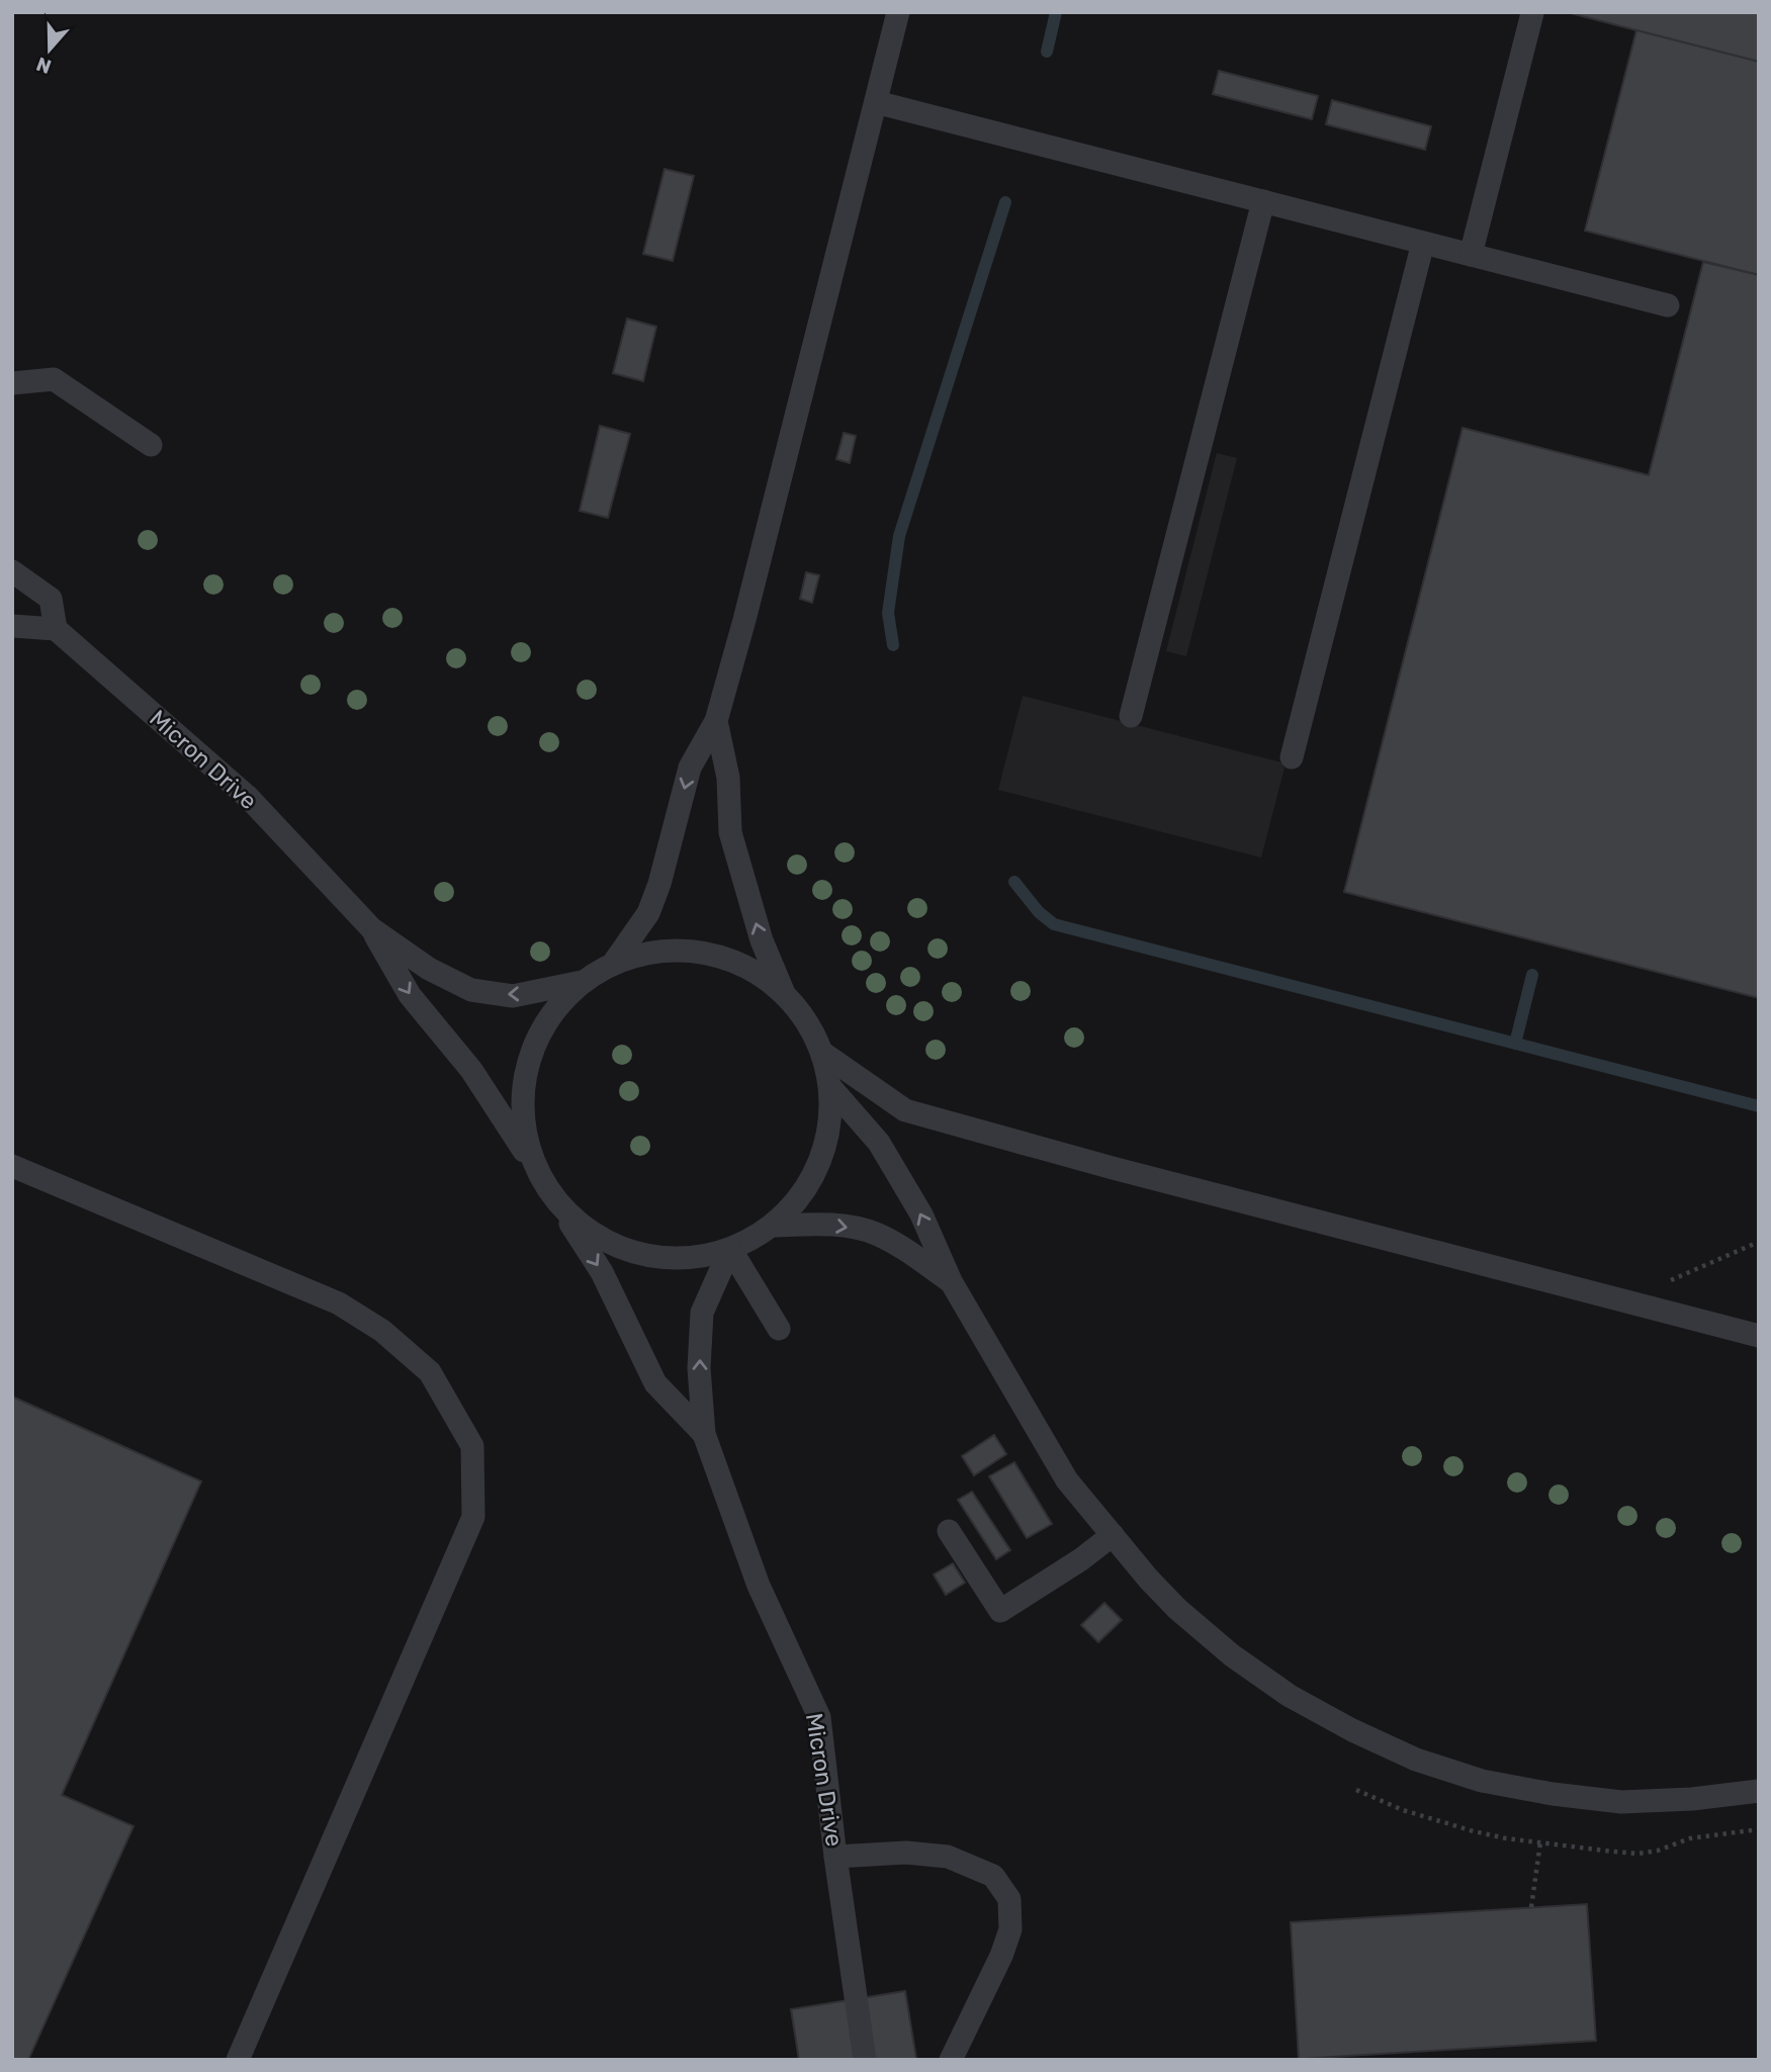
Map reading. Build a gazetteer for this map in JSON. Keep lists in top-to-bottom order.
{
  "streets": {
    "lane": ["Micron Drive"]
  },
  "north": "bottom"
}
